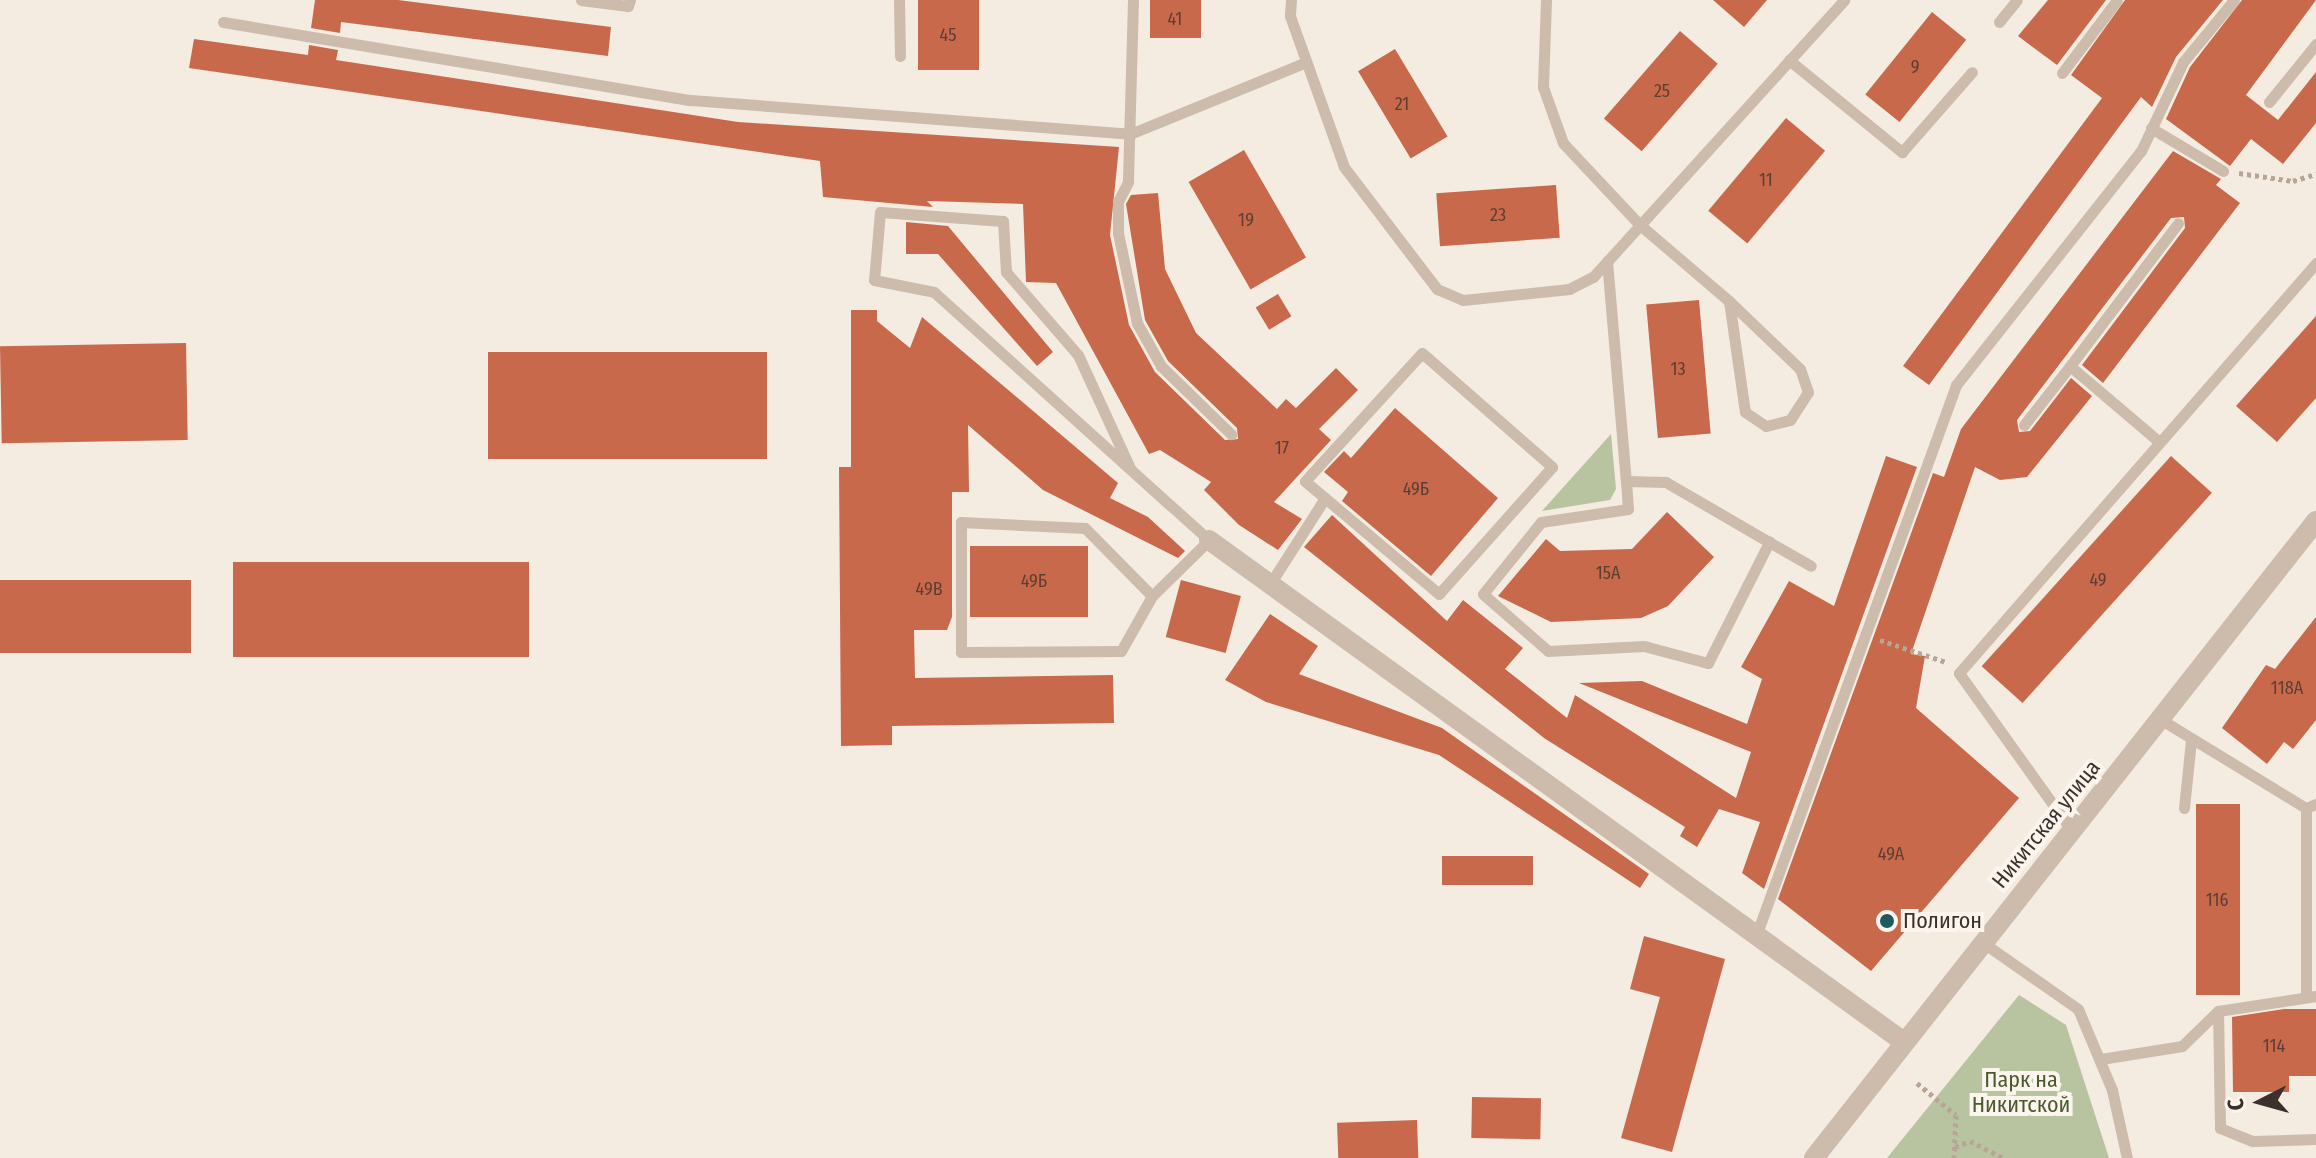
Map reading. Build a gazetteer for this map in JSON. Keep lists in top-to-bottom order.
{
  "streets": {
    "street": ["Никитская улица"]
  },
  "parks": ["Парк на Никитской"],
  "places": ["Полигон"],
  "house_numbers": [
    "41",
    "45",
    "9",
    "25",
    "21",
    "11",
    "23",
    "19",
    "13",
    "17",
    "49Б",
    "15А",
    "49",
    "49Б",
    "49В",
    "118А",
    "49А",
    "116",
    "114"
  ],
  "north": "left"
}
